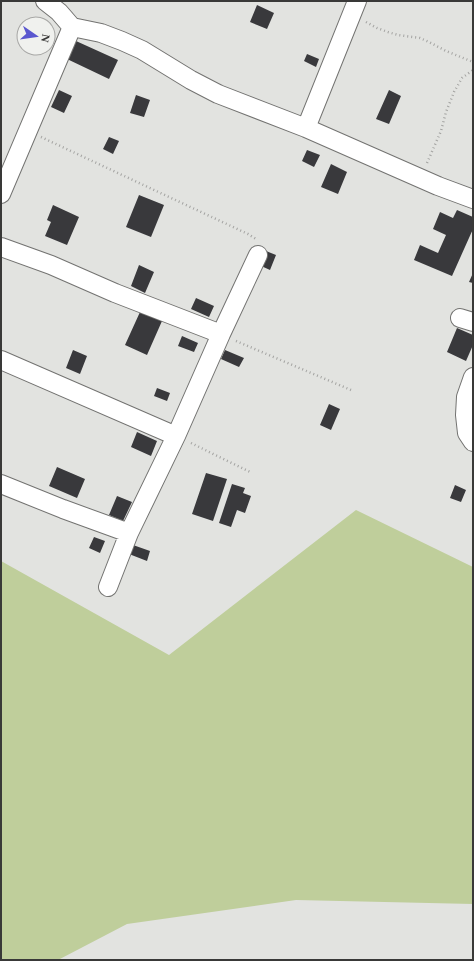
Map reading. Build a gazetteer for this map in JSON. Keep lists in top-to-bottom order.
{
  "north": "right"
}
